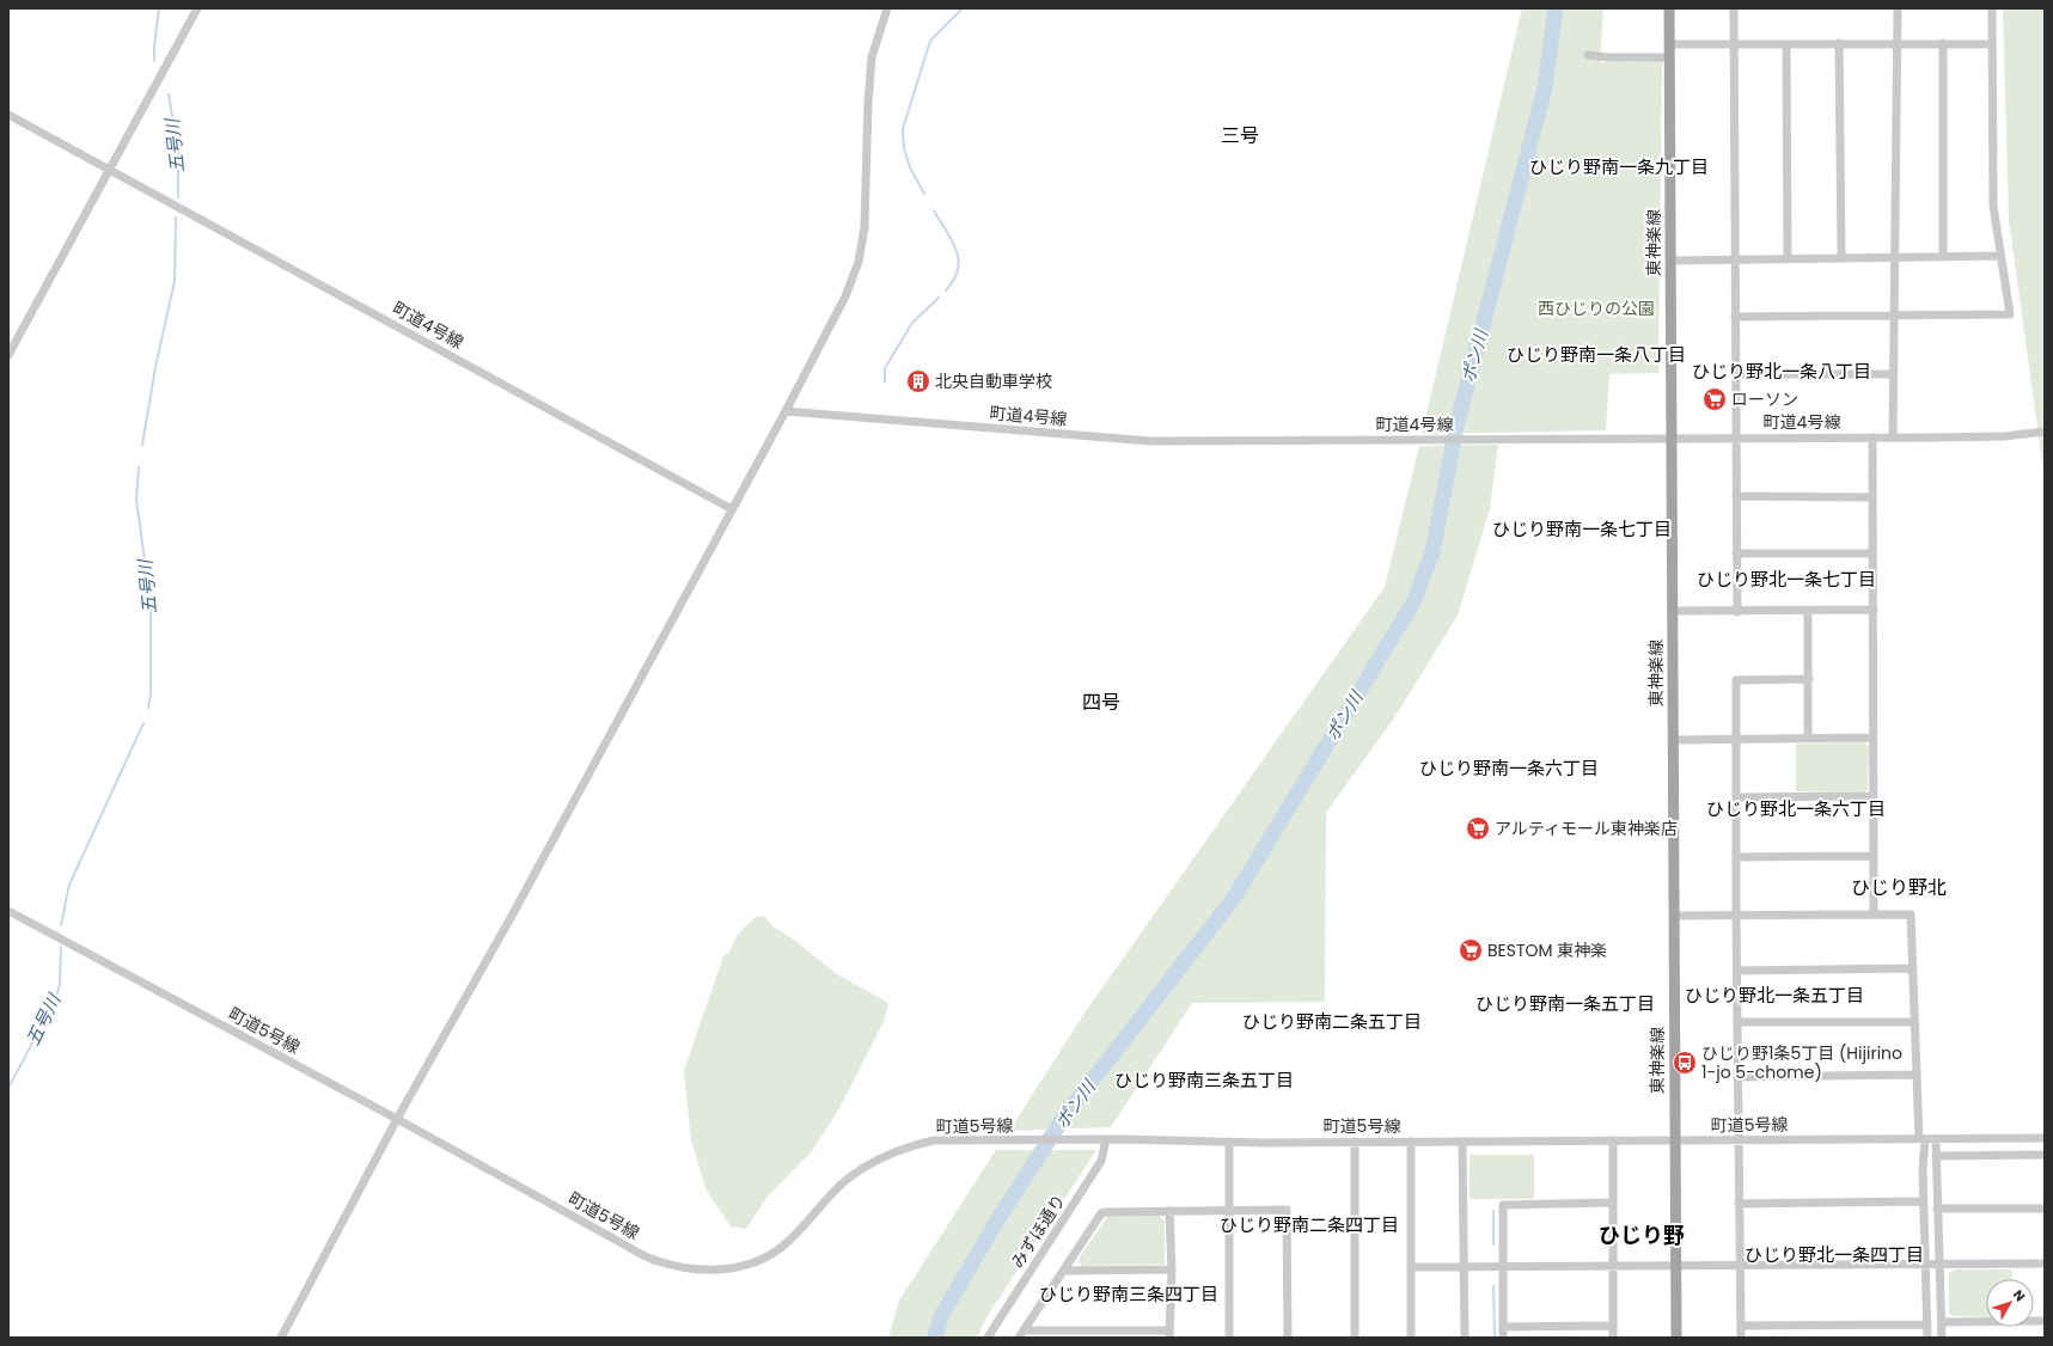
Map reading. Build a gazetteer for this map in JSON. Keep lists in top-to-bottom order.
{
  "streets": {
    "main road": ["東神楽線"],
    "street": ["町道4号線", "町道5号線", "みずほ通り"]
  },
  "crossings": [
    ["東神楽線", "町道4号線"],
    ["東神楽線", "町道5号線"],
    ["町道5号線", "みずほ通り"]
  ],
  "districts": [
    "三号",
    "ひじり野南一条九丁目",
    "ひじり野南一条八丁目",
    "ひじり野北一条八丁目",
    "ひじり野南一条七丁目",
    "ひじり野北一条七丁目",
    "四号",
    "ひじり野南一条六丁目",
    "ひじり野北一条六丁目",
    "ひじり野北",
    "ひじり野北一条五丁目",
    "ひじり野南一条五丁目",
    "ひじり野南二条五丁目",
    "ひじり野南三条五丁目",
    "ひじり野南二条四丁目",
    "ひじり野",
    "ひじり野北一条四丁目",
    "ひじり野南三条四丁目"
  ],
  "water": ["五号川", "ポン川"],
  "parks": ["西ひじりの公園"],
  "places": {
    "building": ["北央自動車学校"],
    "supermarket": ["ローソン", "アルティモール東神楽店", "BESTOM 東神楽"],
    "bus stop": ["ひじり野1条5丁目 (Hijirino 1-jo 5-chome)"]
  },
  "north": "top right"
}
